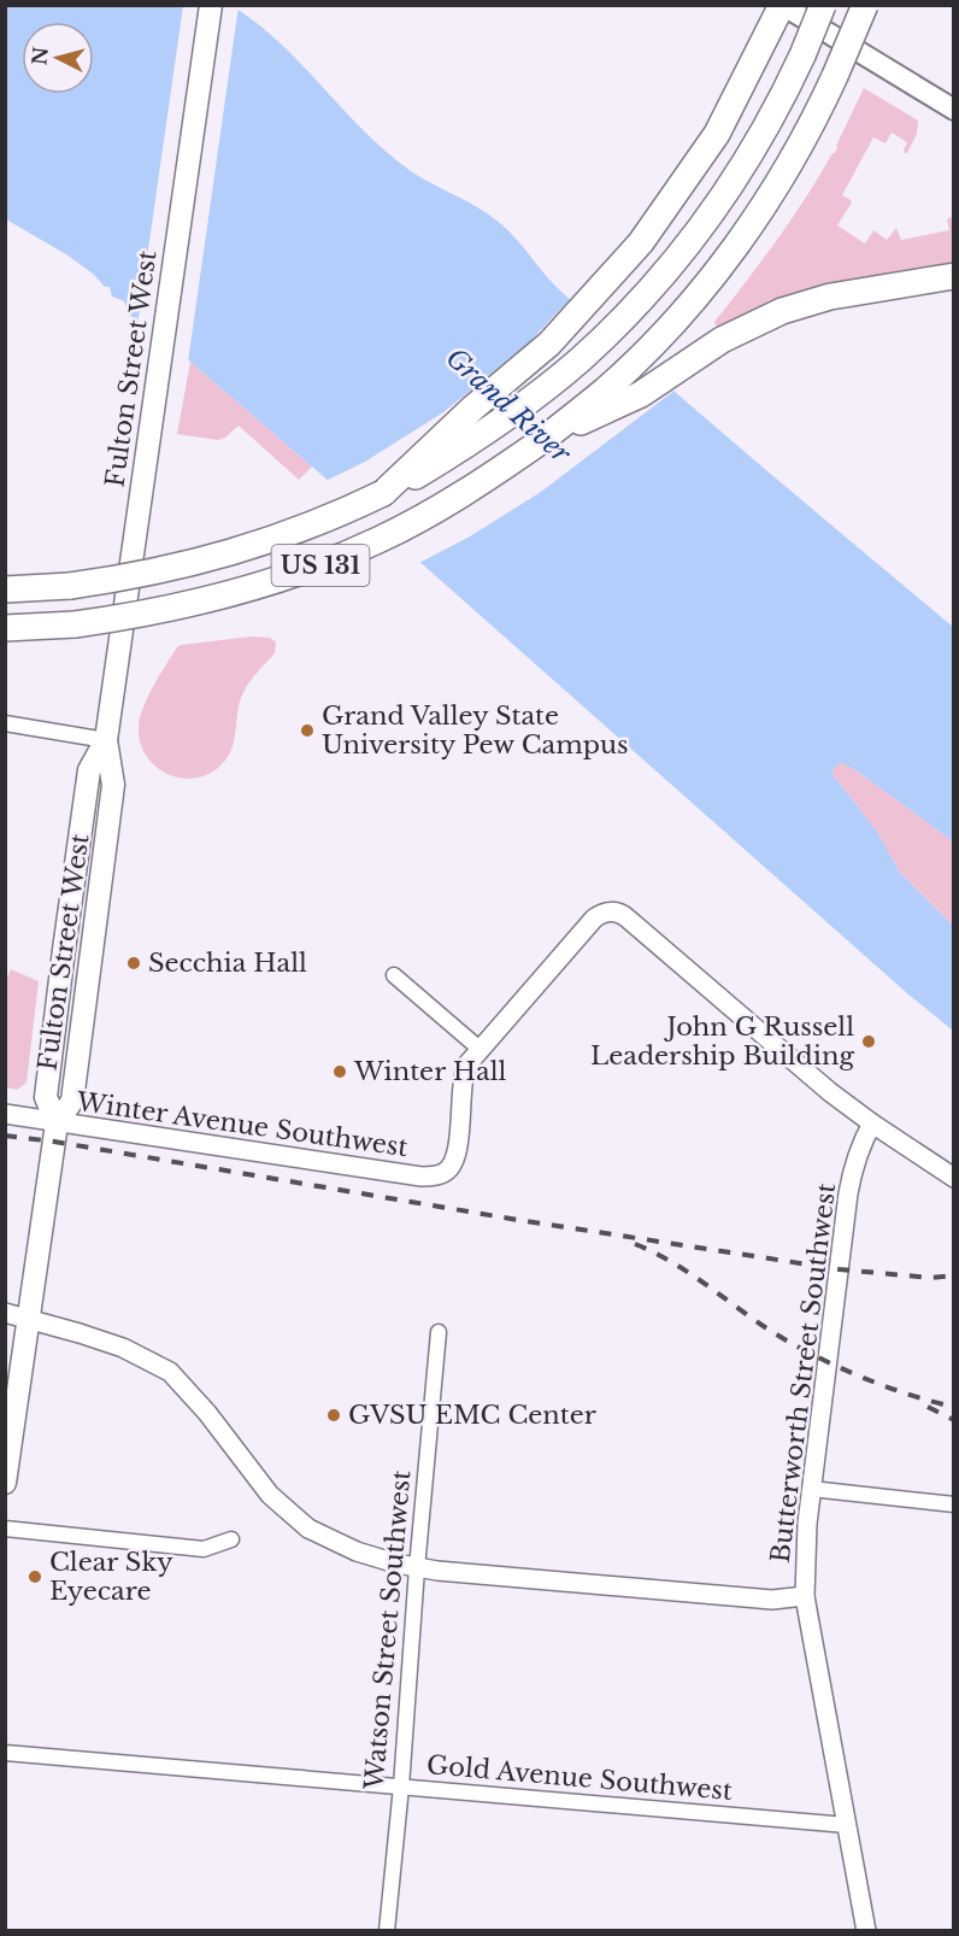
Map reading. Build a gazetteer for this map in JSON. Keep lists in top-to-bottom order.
{
  "streets": {
    "highway": ["US 131"],
    "main road": ["Fulton Street West"],
    "street": [
      "Winter Avenue Southwest",
      "Butterworth Street Southwest",
      "Watson Street Southwest",
      "Gold Avenue Southwest"
    ]
  },
  "crossings": [
    ["Fulton Street West", "Winter Avenue Southwest"],
    ["Butterworth Street Southwest", "Gold Avenue Southwest"],
    ["Watson Street Southwest", "Gold Avenue Southwest"]
  ],
  "water": ["Grand River"],
  "places": [
    "Grand Valley State University Pew Campus",
    "Secchia Hall",
    "John G Russell Leadership Building",
    "Winter Hall",
    "GVSU EMC Center",
    "Clear Sky Eyecare"
  ],
  "north": "left"
}
